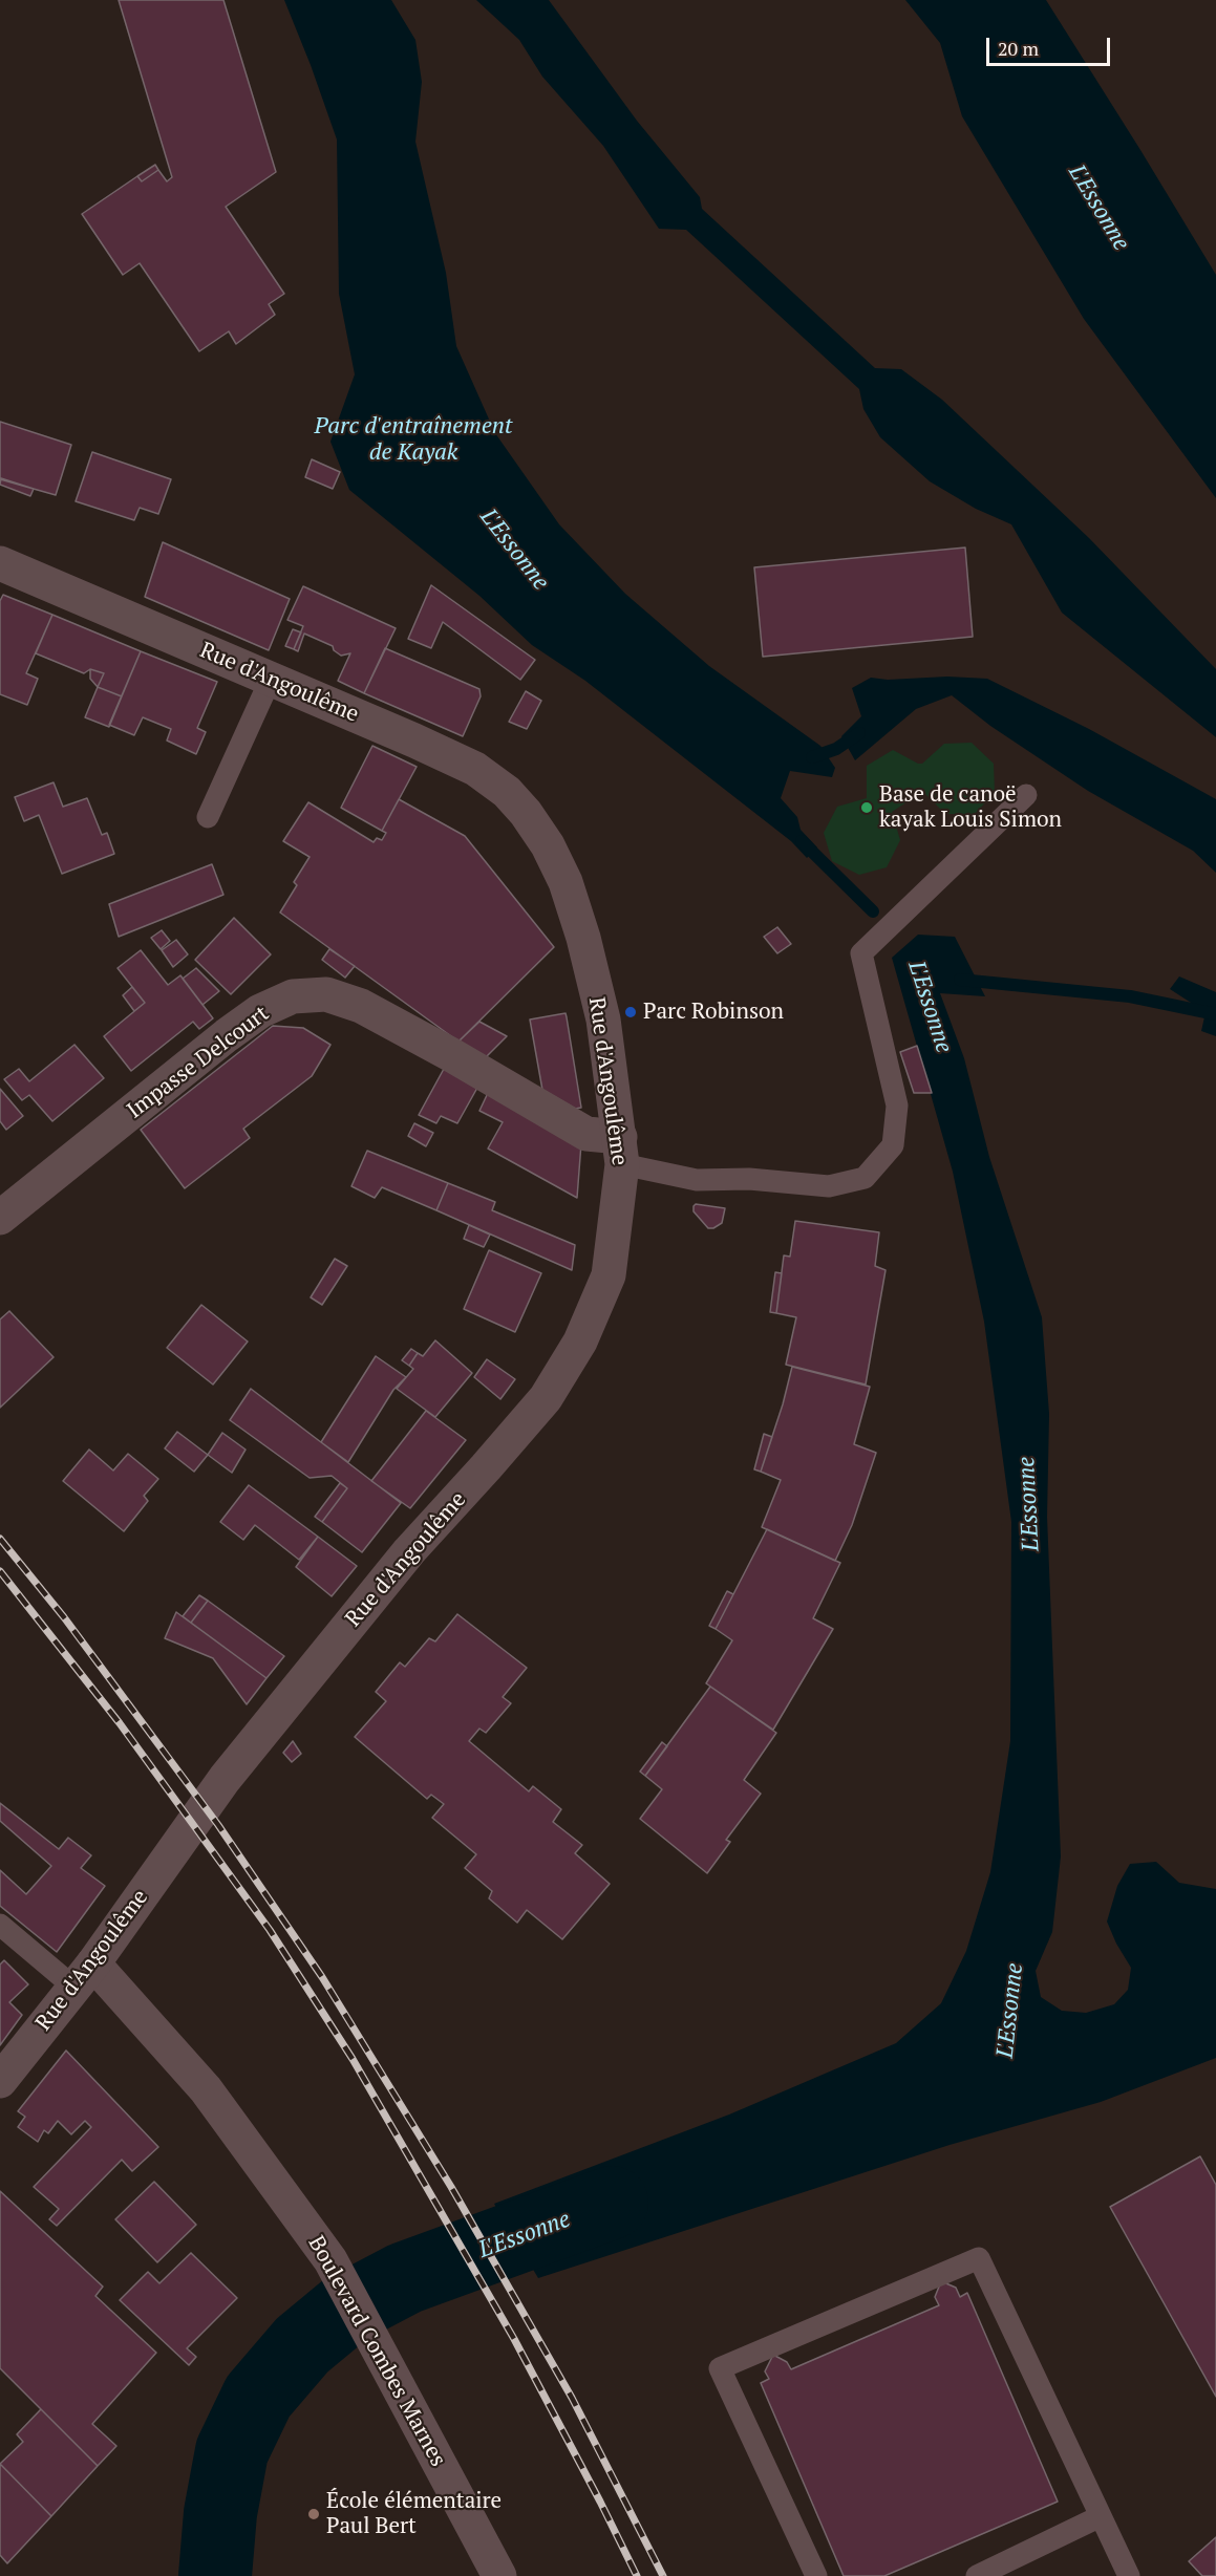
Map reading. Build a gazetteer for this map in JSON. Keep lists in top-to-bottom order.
{
  "streets": {
    "street": ["Rue d'Angoulême", "Impasse Delcourt", "Boulevard Combes Marnes"]
  },
  "crossings": [
    ["Rue d'Angoulême", "Impasse Delcourt"],
    ["Rue d'Angoulême", "Boulevard Combes Marnes"]
  ],
  "water": ["L'Essonne", "Parc d'entraînement de Kayak"],
  "places": ["Base de canoë kayak Louis Simon", "Parc Robinson", "École élémentaire Paul Bert"],
  "scale_bar": "20 m"
}
